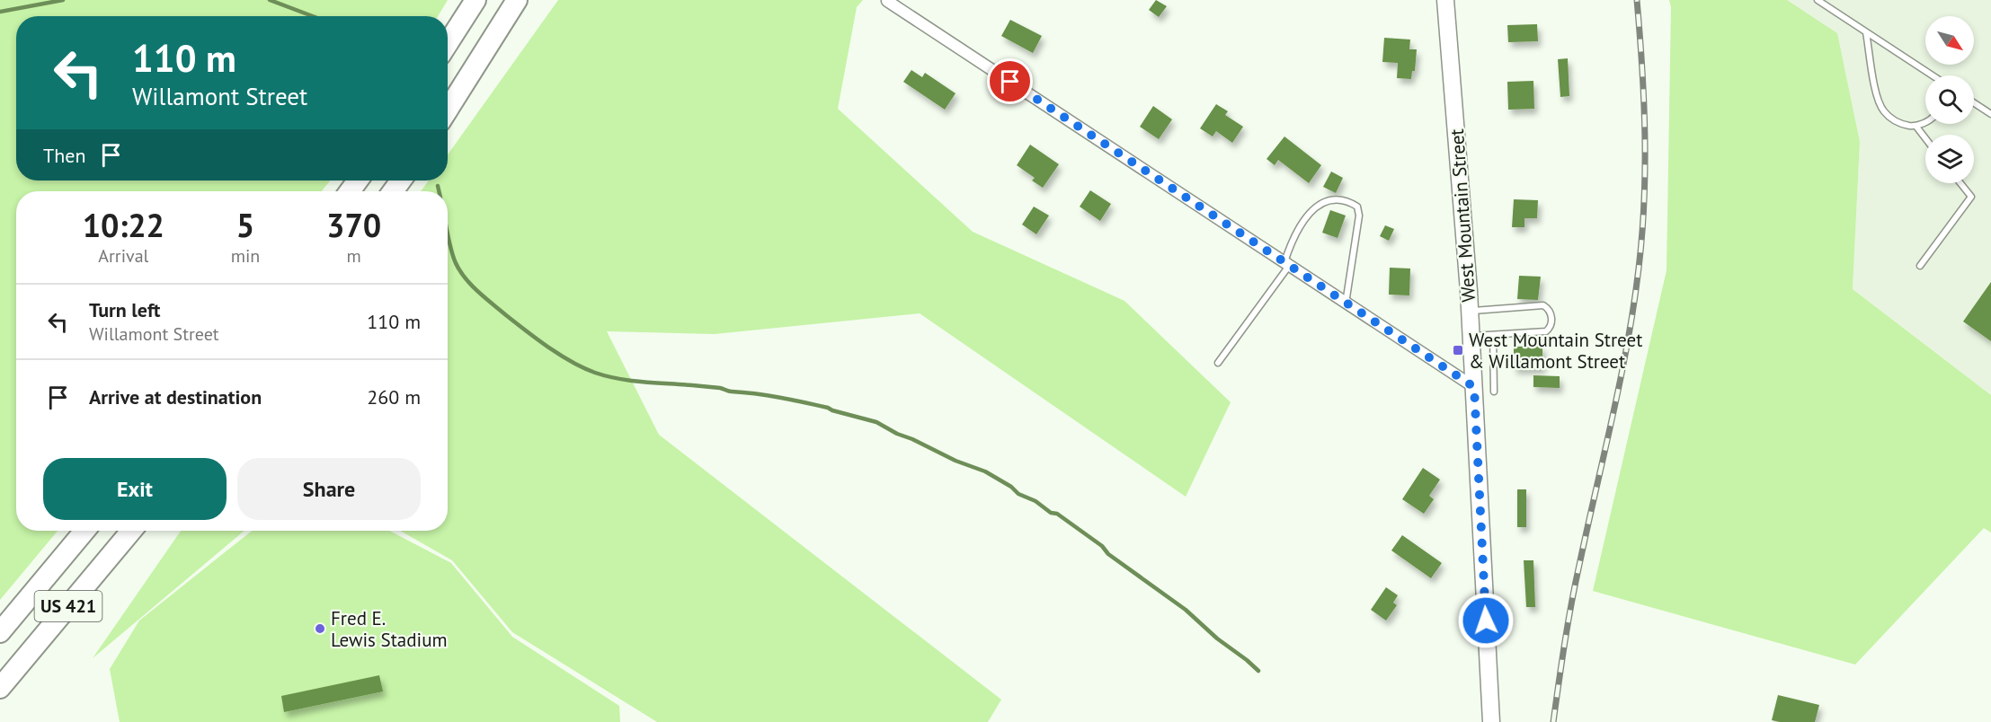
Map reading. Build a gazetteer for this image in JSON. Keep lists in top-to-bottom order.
{
  "streets": {
    "highway": ["US 421"],
    "main road": ["West Mountain Street"]
  },
  "places": {
    "transit": ["West Mountain Street & Willamont Street"],
    "other": ["Fred E. Lewis Stadium"]
  },
  "north": "bottom right",
  "page": {
    "turn": ["110 m", "Willamont Street"],
    "then": "Then",
    "eta": [
      "10:22",
      "Arrival",
      "5",
      "min",
      "370",
      "m"
    ],
    "list": [
      {
        "name": "Turn left",
        "note": "Willamont Street",
        "value": "110 m"
      },
      {
        "name": "Arrive at destination",
        "value": "260 m"
      }
    ],
    "buttons": ["Exit", "Share"]
  }
}
